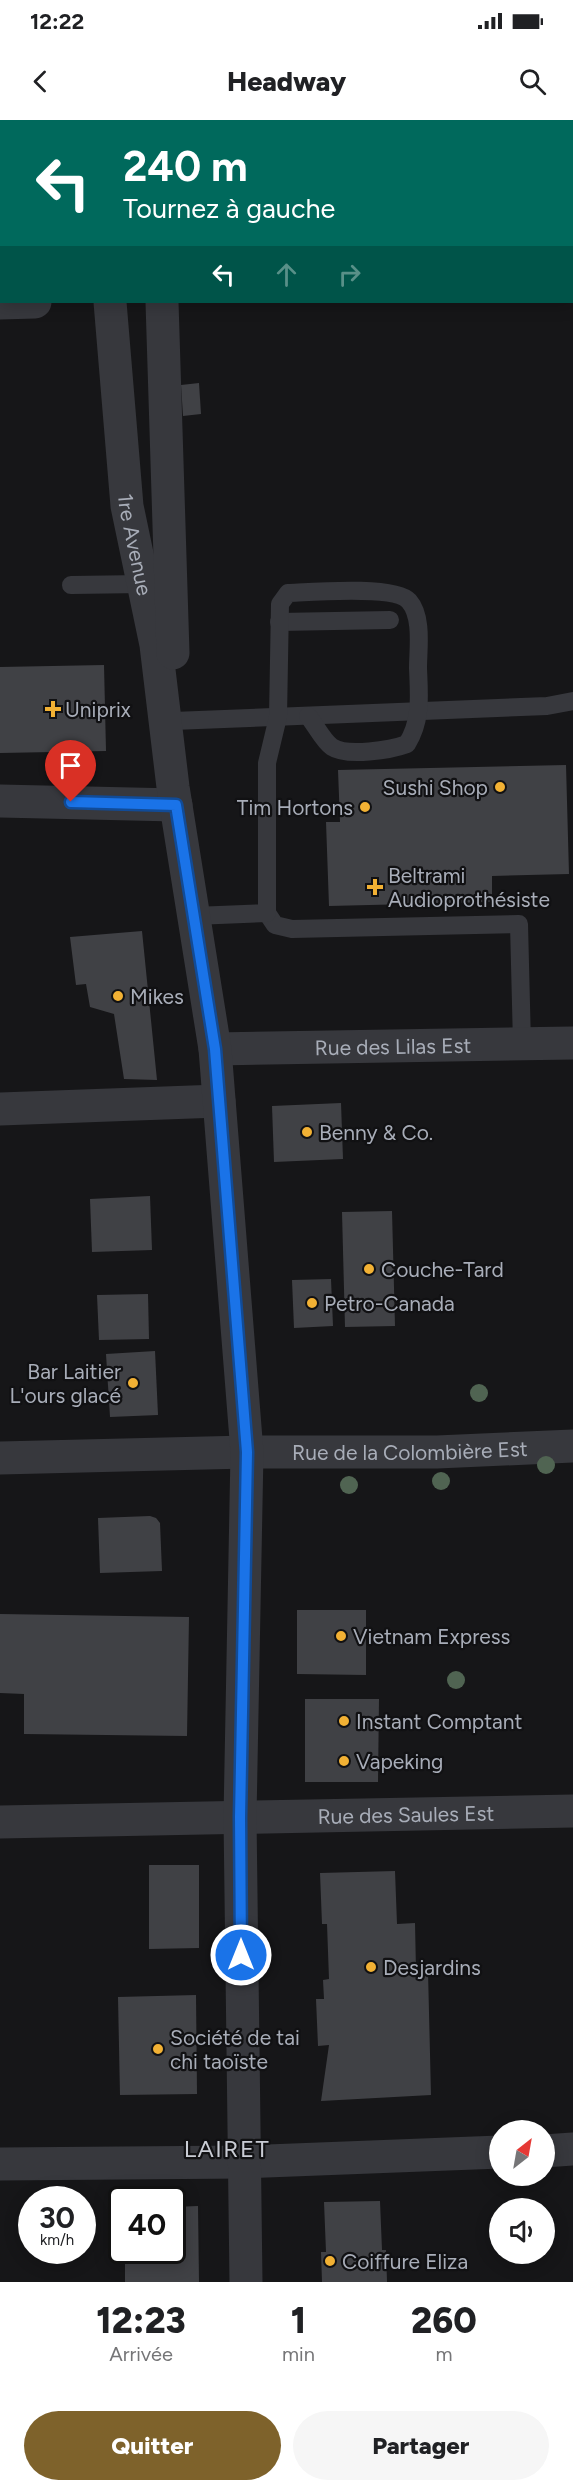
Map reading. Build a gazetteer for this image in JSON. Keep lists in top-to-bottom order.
{
  "streets": {
    "street": [
      "1re Avenue",
      "Rue des Lilas Est",
      "Rue de la Colombière Est",
      "Rue des Saules Est"
    ]
  },
  "crossings": [
    ["1re Avenue", "Rue des Lilas Est"],
    ["1re Avenue", "Rue de la Colombière Est"],
    ["1re Avenue", "Rue des Saules Est"]
  ],
  "districts": ["LAIRET"],
  "places": {
    "health": ["Uniprix", "Beltrami Audioprothésiste"],
    "other": [
      "Sushi Shop",
      "Tim Hortons",
      "Mikes",
      "Benny & Co.",
      "Couche-Tard",
      "Petro-Canada",
      "Bar Laitier L'ours glacé",
      "Vietnam Express",
      "Instant Comptant",
      "Vapeking",
      "Desjardins",
      "Société de tai chi taoïste",
      "Coiffure Eliza"
    ]
  },
  "north": "top right",
  "page": {
    "status": "12:22",
    "header": "Headway",
    "turn": ["240 m", "Tournez à gauche"],
    "speed": "30 km/h",
    "limit": "40",
    "eta": [
      "12:23",
      "Arrivée",
      "1",
      "min",
      "260",
      "m"
    ],
    "buttons": ["Quitter", "Partager"]
  }
}
